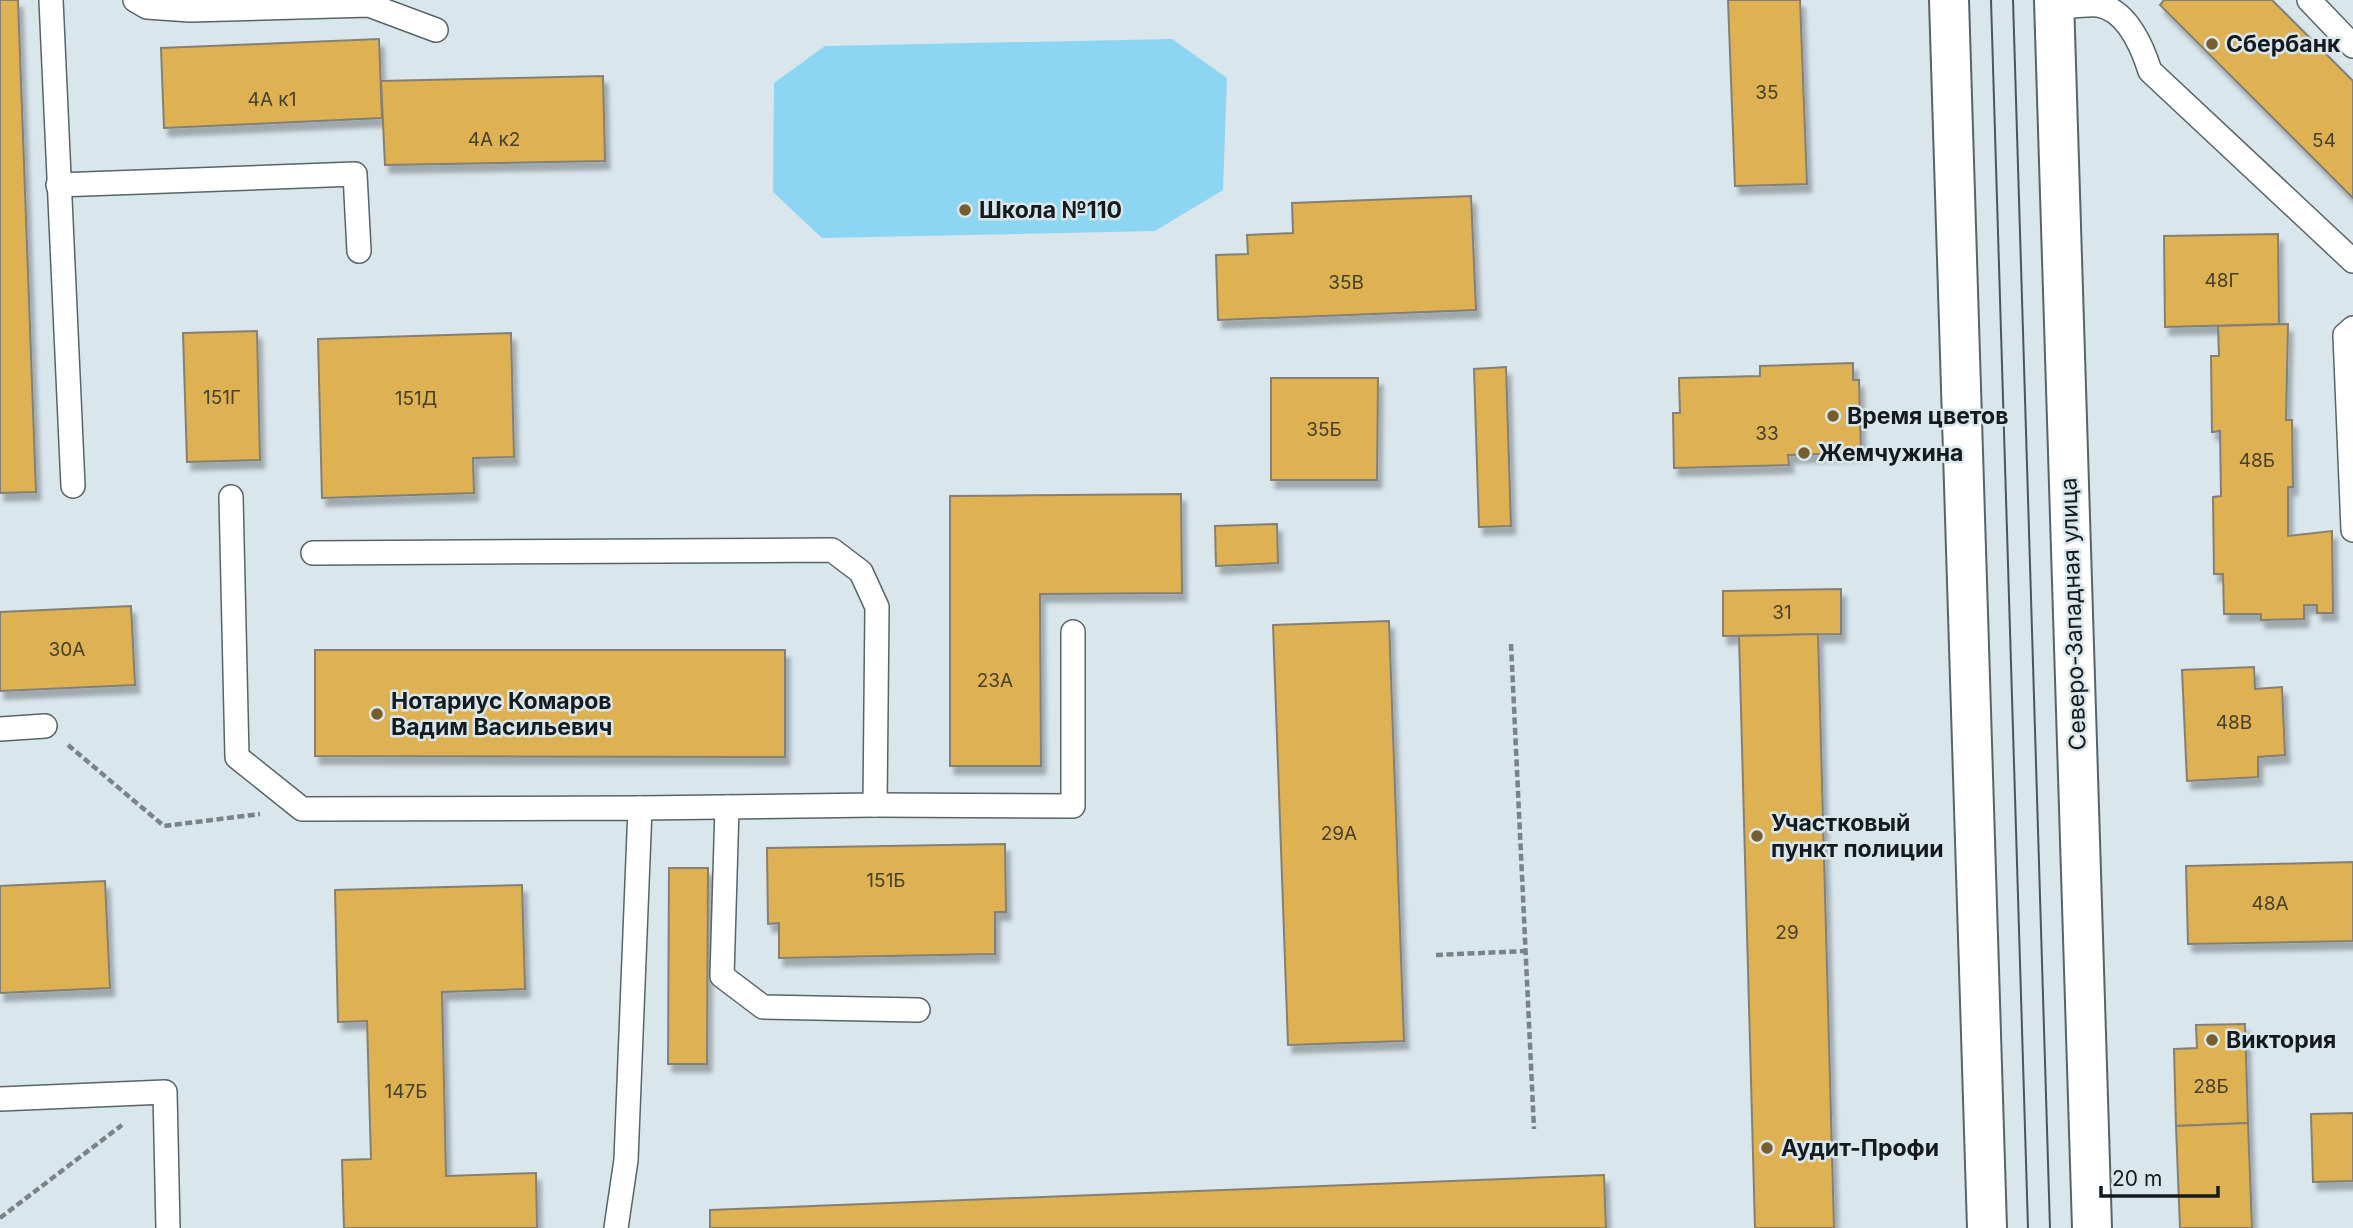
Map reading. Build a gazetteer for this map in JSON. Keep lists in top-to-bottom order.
{
  "streets": {
    "main road": ["Северо-Западная улица"]
  },
  "places": [
    "Сбербанк",
    "Школа №110",
    "Время цветов",
    "Жемчужина",
    "Нотариус Комаров Вадим Васильевич",
    "Участковый пункт полиции",
    "Виктория",
    "Аудит-Профи"
  ],
  "house_numbers": [
    "35",
    "4А к1",
    "4А к2",
    "54",
    "48Г",
    "35В",
    "151Г",
    "151Д",
    "35Б",
    "33",
    "48Б",
    "31",
    "30А",
    "23А",
    "48В",
    "29А",
    "151Б",
    "48А",
    "29",
    "28Б",
    "147Б"
  ],
  "scale_bar": "20 m"
}
